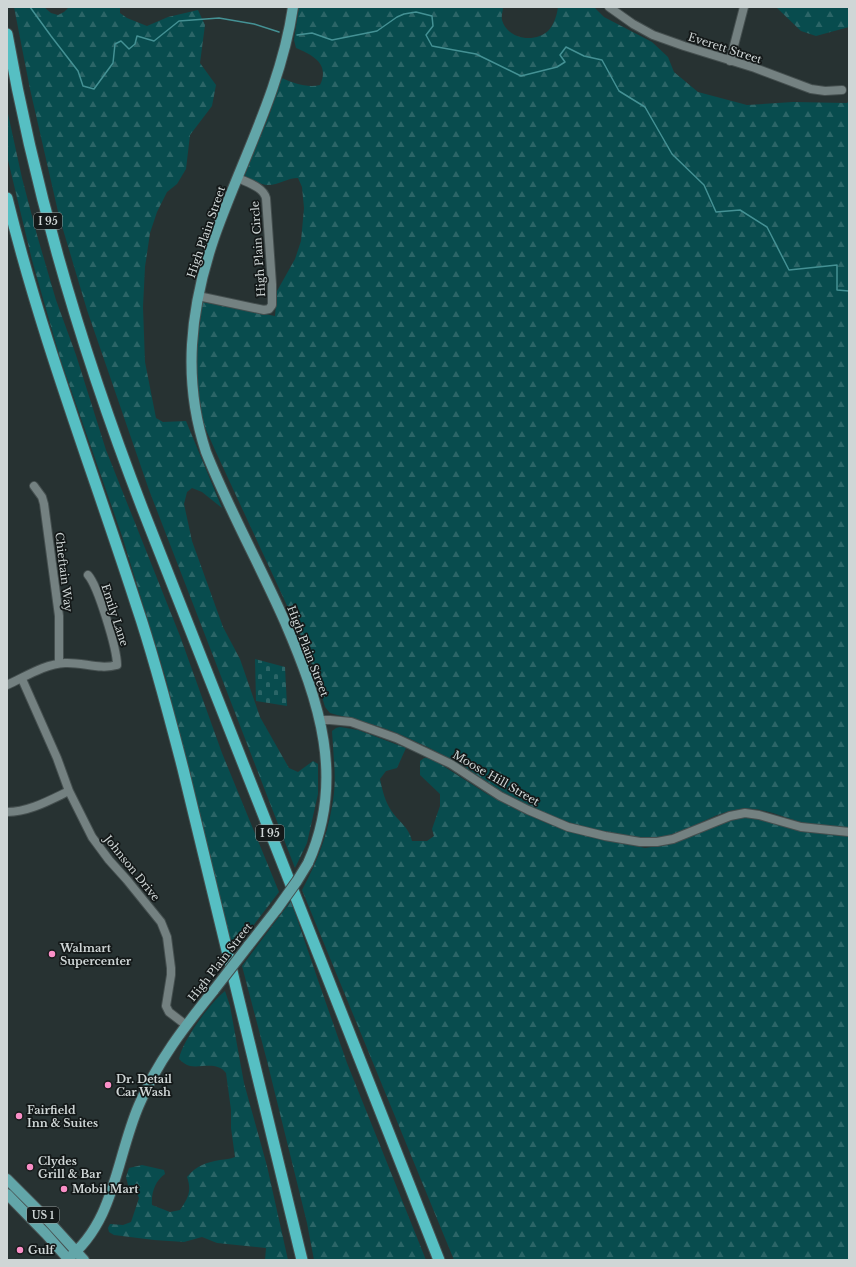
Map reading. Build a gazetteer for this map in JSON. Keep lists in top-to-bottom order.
{
  "streets": {
    "highway": ["I 95"],
    "main road": ["High Plain Street", "US 1"],
    "street": [
      "Everett Street",
      "High Plain Circle",
      "Chieftain Way",
      "Emily Lane",
      "Moose Hill Street",
      "Johnson Drive"
    ]
  },
  "crossings": [
    ["High Plain Street", "High Plain Circle"],
    ["High Plain Street", "Moose Hill Street"],
    ["High Plain Street", "Johnson Drive"],
    ["High Plain Street", "US 1"],
    ["Chieftain Way", "Emily Lane"]
  ],
  "places": [
    "Walmart Supercenter",
    "Dr. Detail Car Wash",
    "Fairfield Inn & Suites",
    "Clydes Grill & Bar",
    "Mobil Mart",
    "Gulf"
  ]
}
